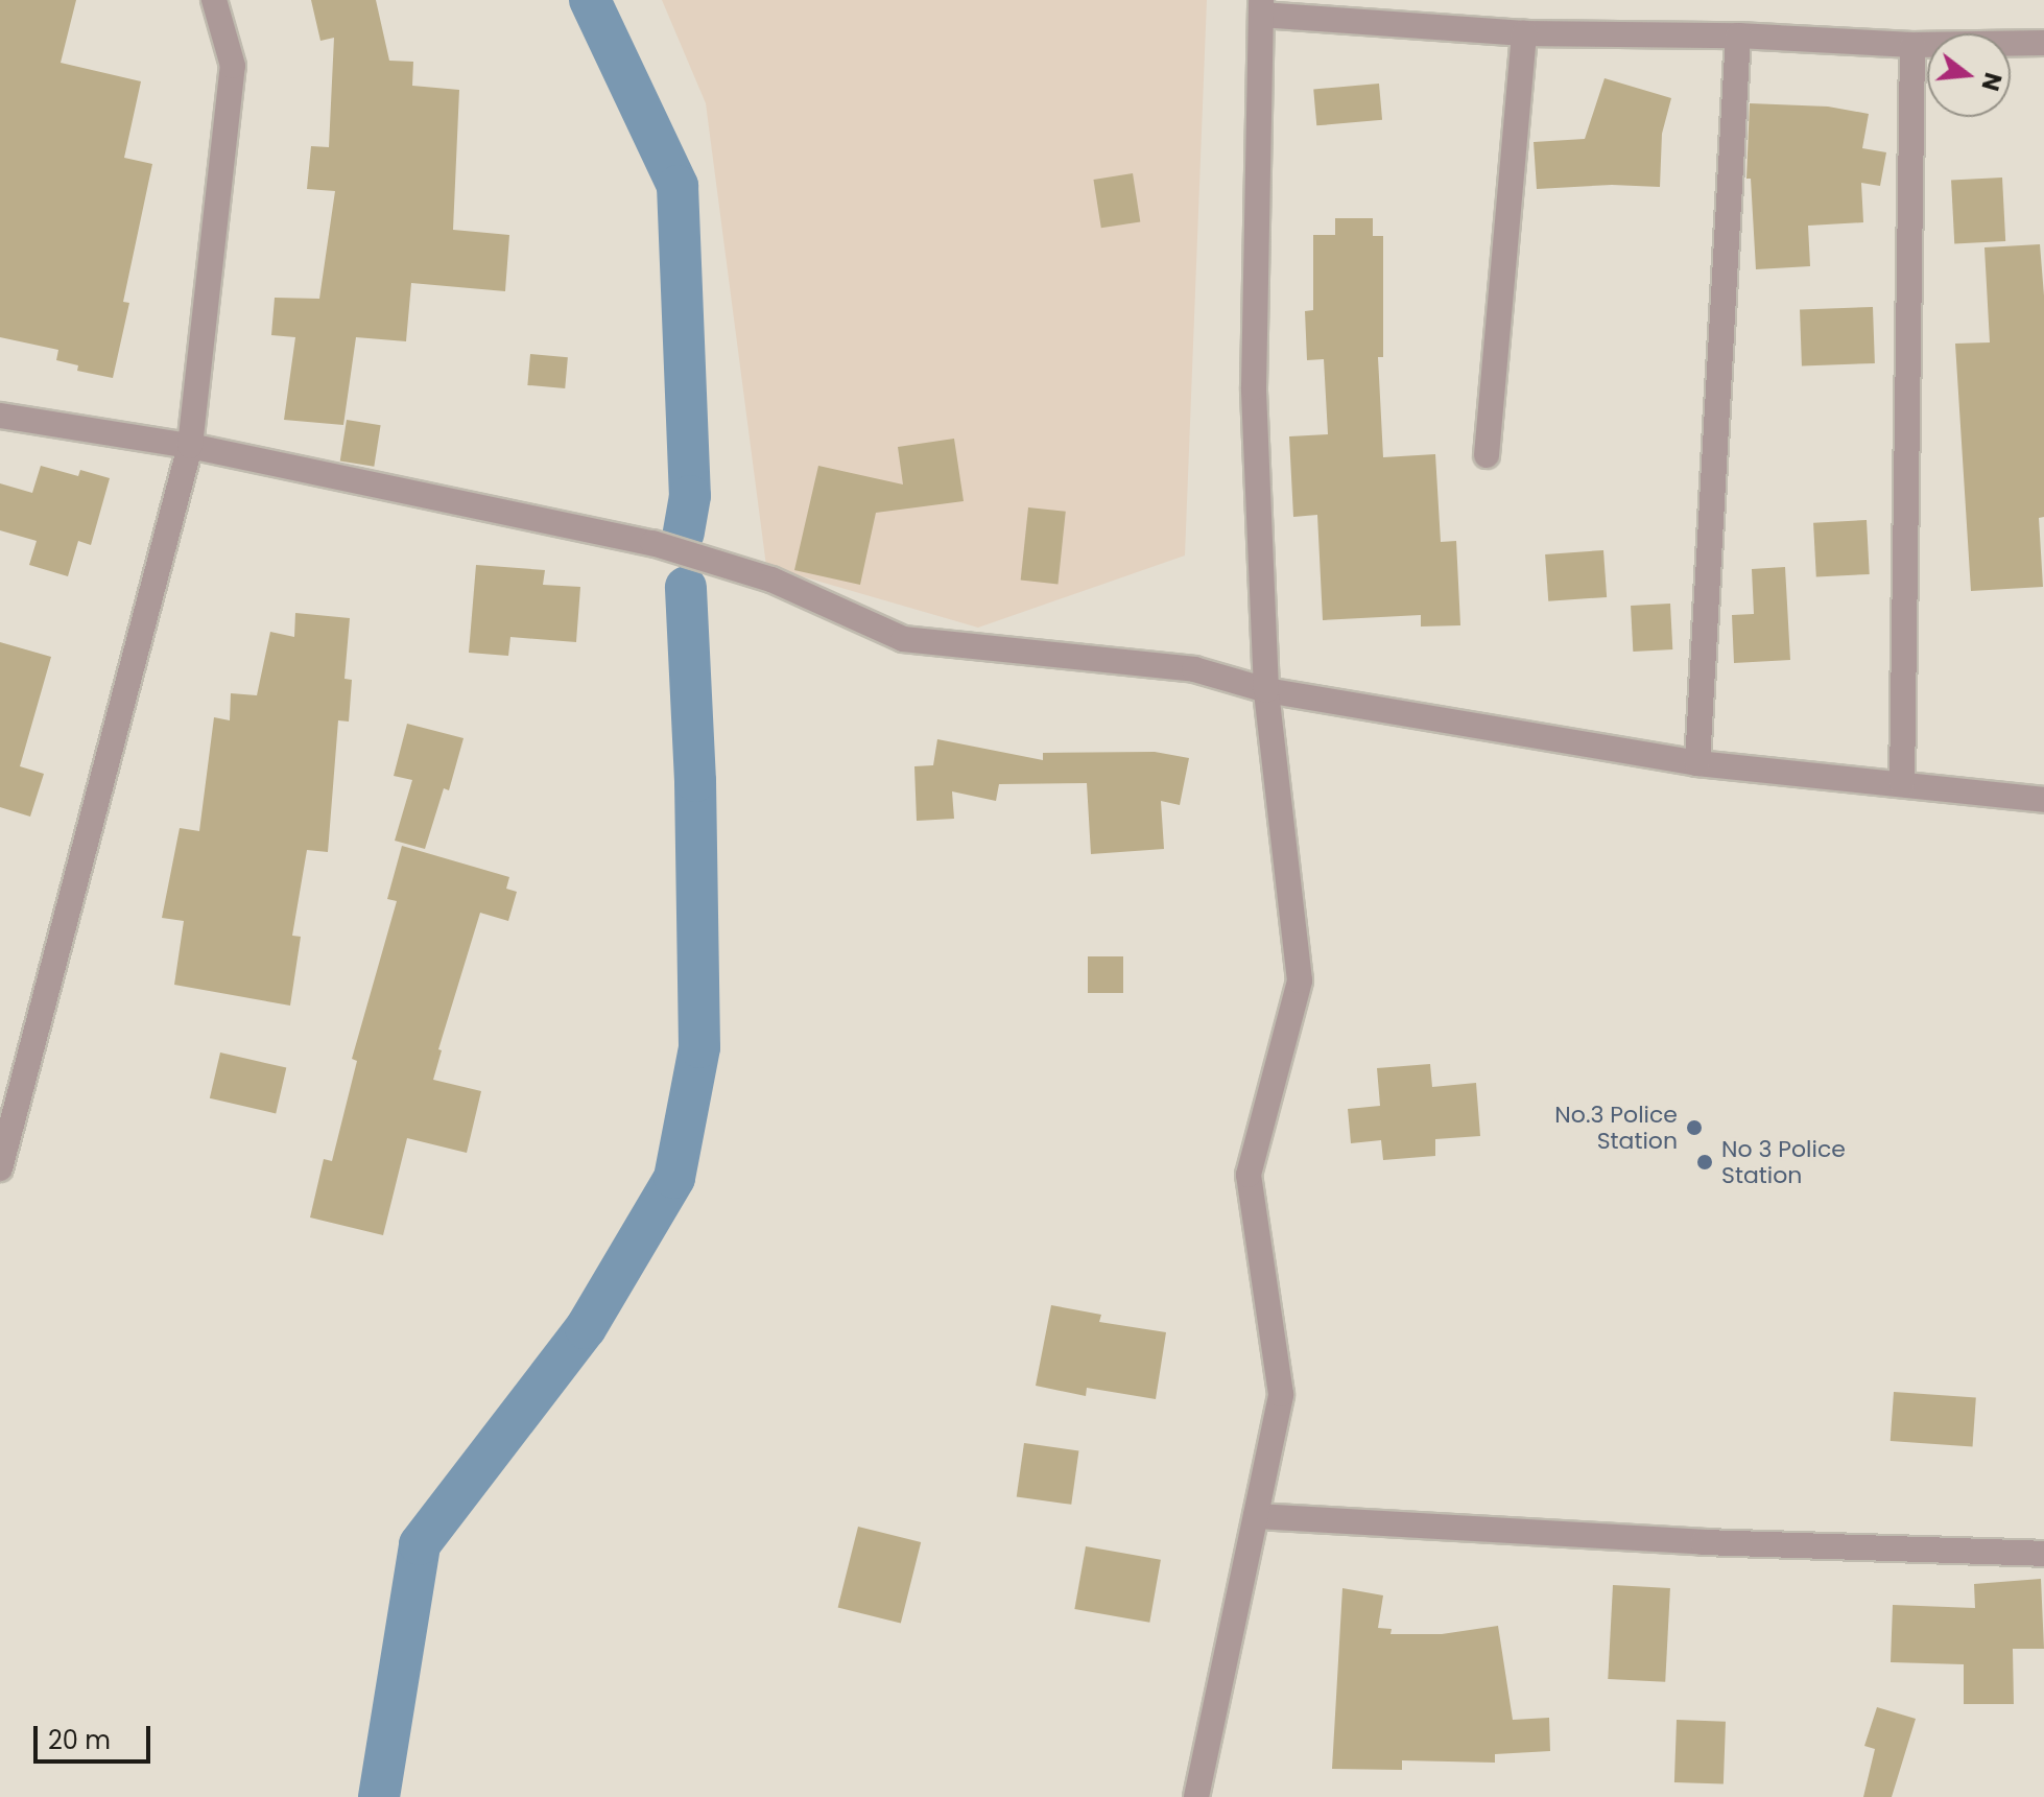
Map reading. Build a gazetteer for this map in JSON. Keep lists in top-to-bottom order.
{
  "places": ["No.3 Police Station", "No 3 Police Station"],
  "scale_bar": "20 m",
  "north": "right"
}
